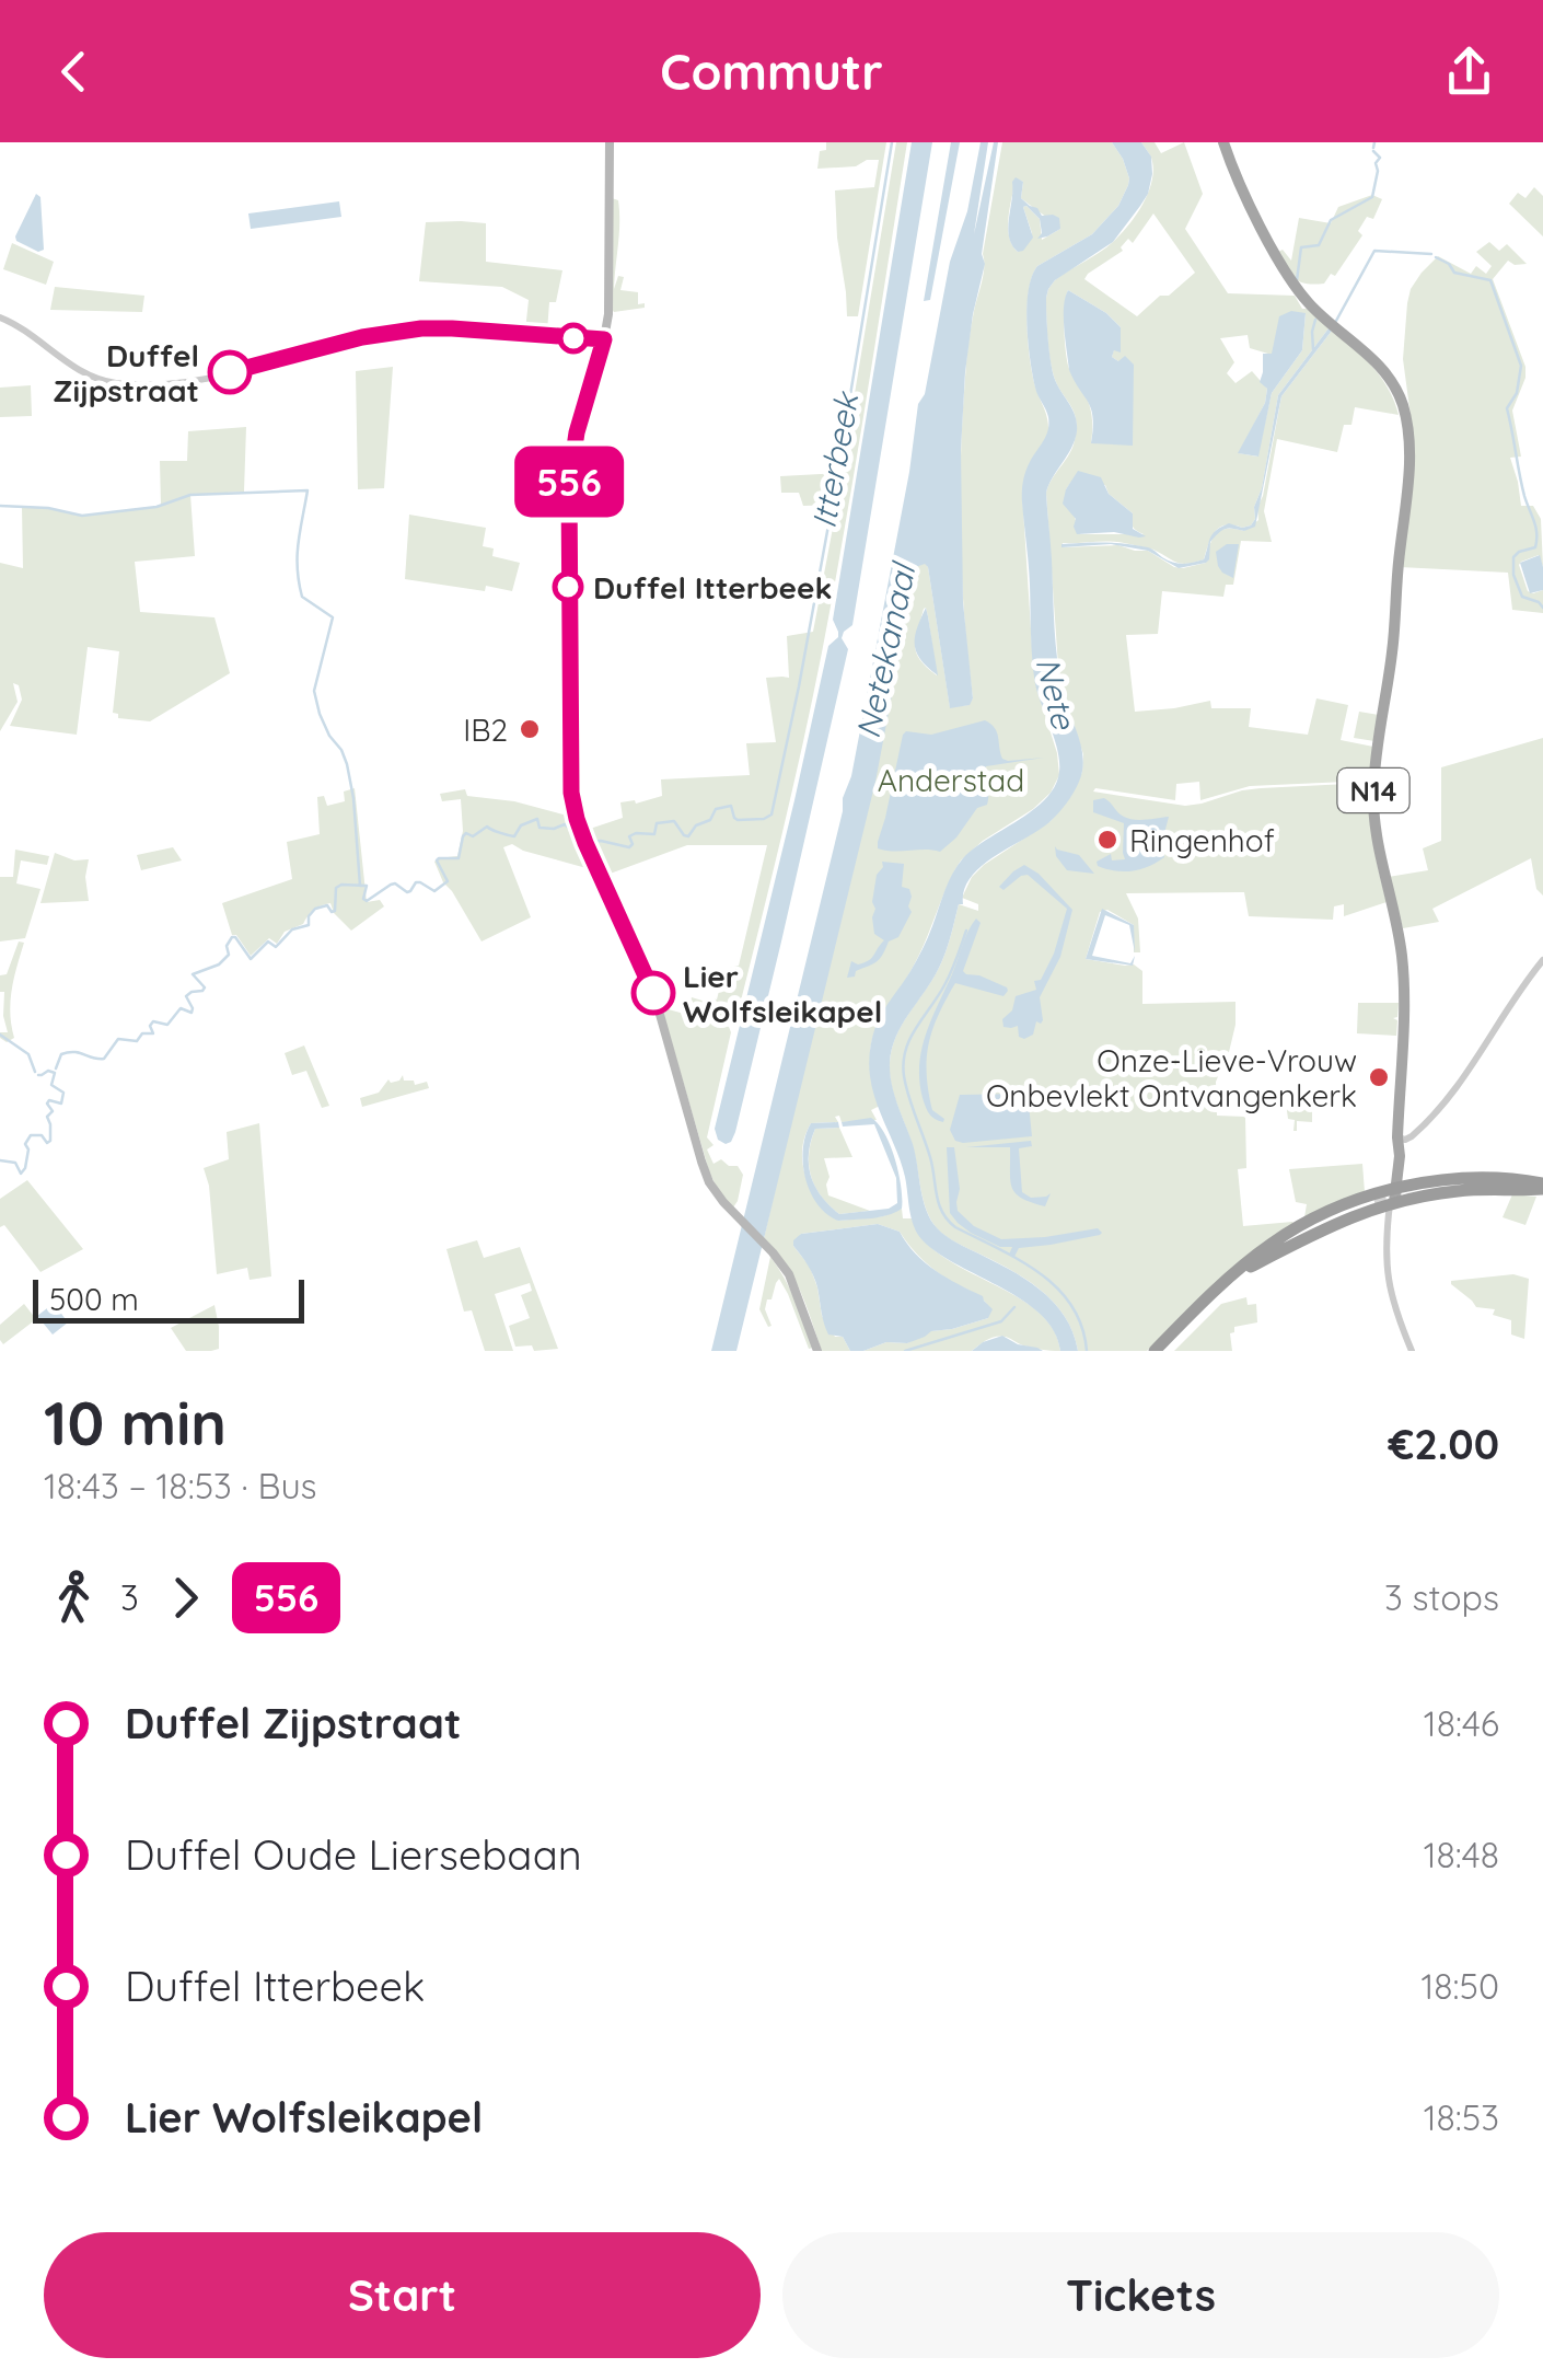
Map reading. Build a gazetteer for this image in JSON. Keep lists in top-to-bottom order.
{
  "streets": {
    "main road": ["N14"]
  },
  "water": ["Itterbeek", "Netekanaal", "Nete"],
  "parks": ["Anderstad"],
  "places": [
    "Duffel Zijpstraat",
    "Duffel Itterbeek",
    "IB2",
    "Ringenhof",
    "Lier Wolfsleikapel",
    "Onze-Lieve-Vrouw Onbevlekt Ontvangenkerk"
  ],
  "lines": ["bus line 556"],
  "scale_bar": "500 m",
  "page": {
    "header": "Commutr",
    "on_map": "556",
    "scale": "500 m",
    "heading": ["10 min", "18:43 – 18:53 · Bus", "€2.00"],
    "legs": ["3", "556", "3 stops"],
    "list": [
      {
        "name": "Duffel Zijpstraat",
        "value": "18:46"
      },
      {
        "name": "Duffel Oude Liersebaan",
        "value": "18:48"
      },
      {
        "name": "Duffel Itterbeek",
        "value": "18:50"
      },
      {
        "name": "Lier Wolfsleikapel",
        "value": "18:53"
      }
    ],
    "buttons": ["Start", "Tickets"]
  }
}
